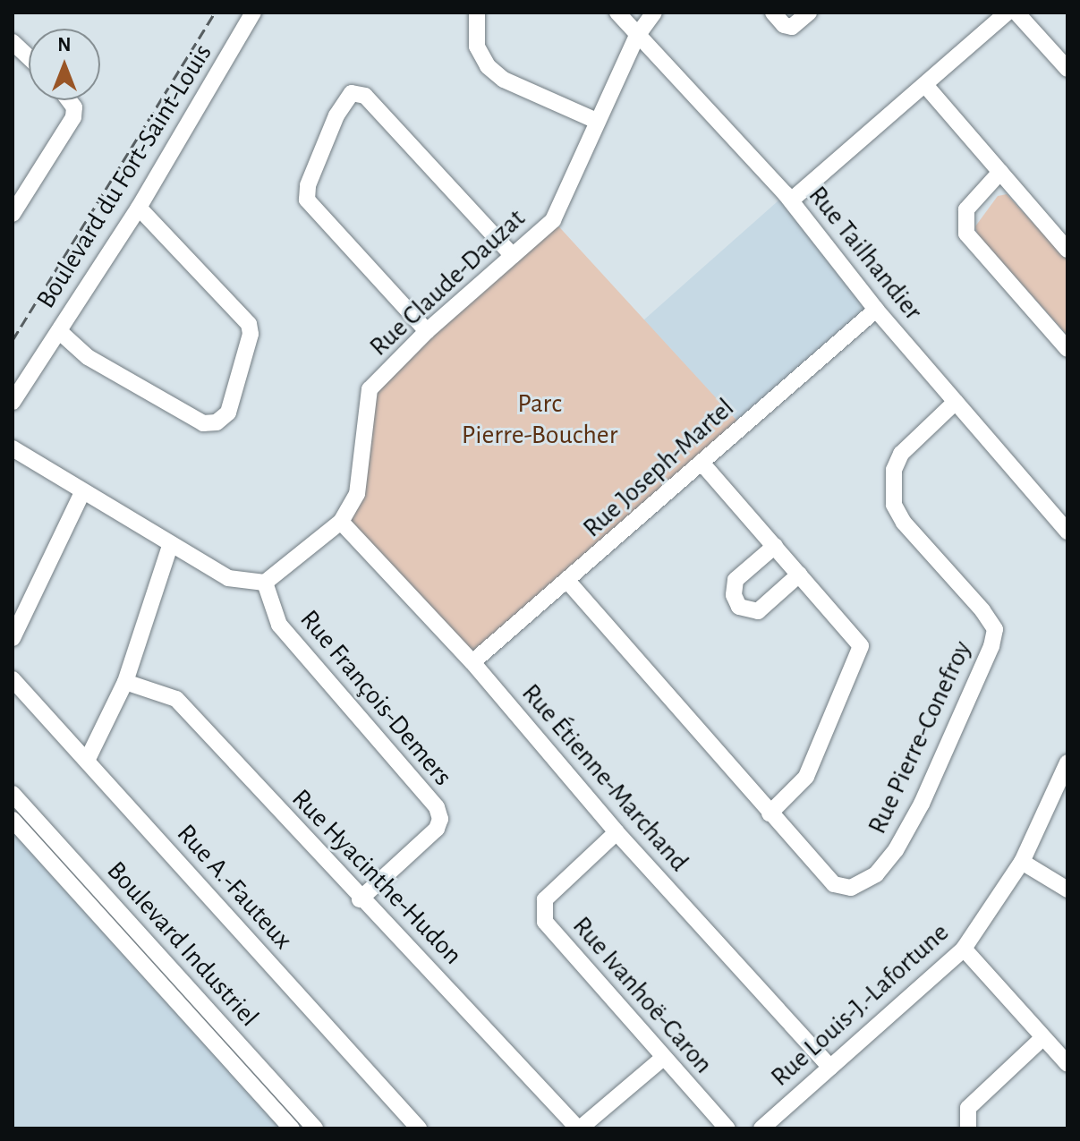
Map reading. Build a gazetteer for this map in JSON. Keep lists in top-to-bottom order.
{
  "streets": {
    "street": [
      "Boulevard du Fort-Saint-Louis",
      "Rue Tailhandier",
      "Rue Claude-Dauzat",
      "Rue Joseph-Martel",
      "Rue François-Demers",
      "Rue Pierre-Conefroy",
      "Rue Étienne-Marchand",
      "Rue Hyacinthe-Hudon",
      "Rue A.-Fauteux",
      "Boulevard Industriel",
      "Rue Ivanhoë-Caron",
      "Rue Louis-J.-Lafortune"
    ]
  },
  "crossings": [
    ["Rue Tailhandier", "Rue Claude-Dauzat"],
    ["Rue Tailhandier", "Rue Joseph-Martel"],
    ["Rue Tailhandier", "Rue Pierre-Conefroy"],
    ["Rue Claude-Dauzat", "Rue François-Demers"],
    ["Rue Claude-Dauzat", "Rue Étienne-Marchand"],
    ["Rue Joseph-Martel", "Rue Pierre-Conefroy"],
    ["Rue Joseph-Martel", "Rue Étienne-Marchand"],
    ["Rue François-Demers", "Rue Hyacinthe-Hudon"],
    ["Rue Étienne-Marchand", "Rue Ivanhoë-Caron"],
    ["Rue Étienne-Marchand", "Rue Louis-J.-Lafortune"]
  ],
  "parks": ["Parc Pierre-Boucher"],
  "north": "top"
}
